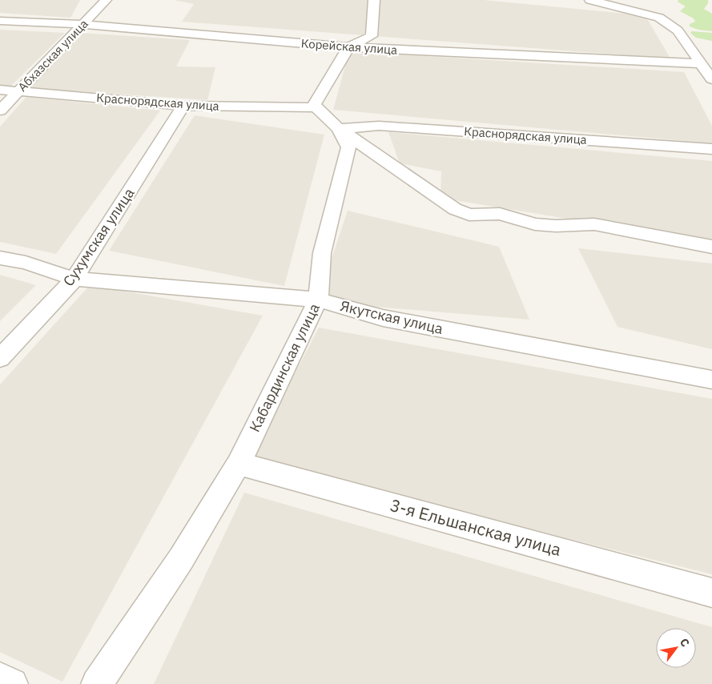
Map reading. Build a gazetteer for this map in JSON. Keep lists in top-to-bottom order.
{
  "streets": {
    "street": [
      "Корейская улица",
      "Абхазская улица",
      "Краснорядская улица",
      "Сухумская улица",
      "Якутская улица",
      "Кабардинская улица",
      "3-я Ельшанская улица"
    ]
  },
  "crossings": [
    ["Корейская улица", "Абхазская улица"],
    ["Абхазская улица", "Краснорядская улица"],
    ["Краснорядская улица", "Сухумская улица"],
    ["Краснорядская улица", "Кабардинская улица"],
    ["Сухумская улица", "Якутская улица"],
    ["Якутская улица", "Кабардинская улица"],
    ["Кабардинская улица", "3-я Ельшанская улица"]
  ],
  "north": "top right"
}
